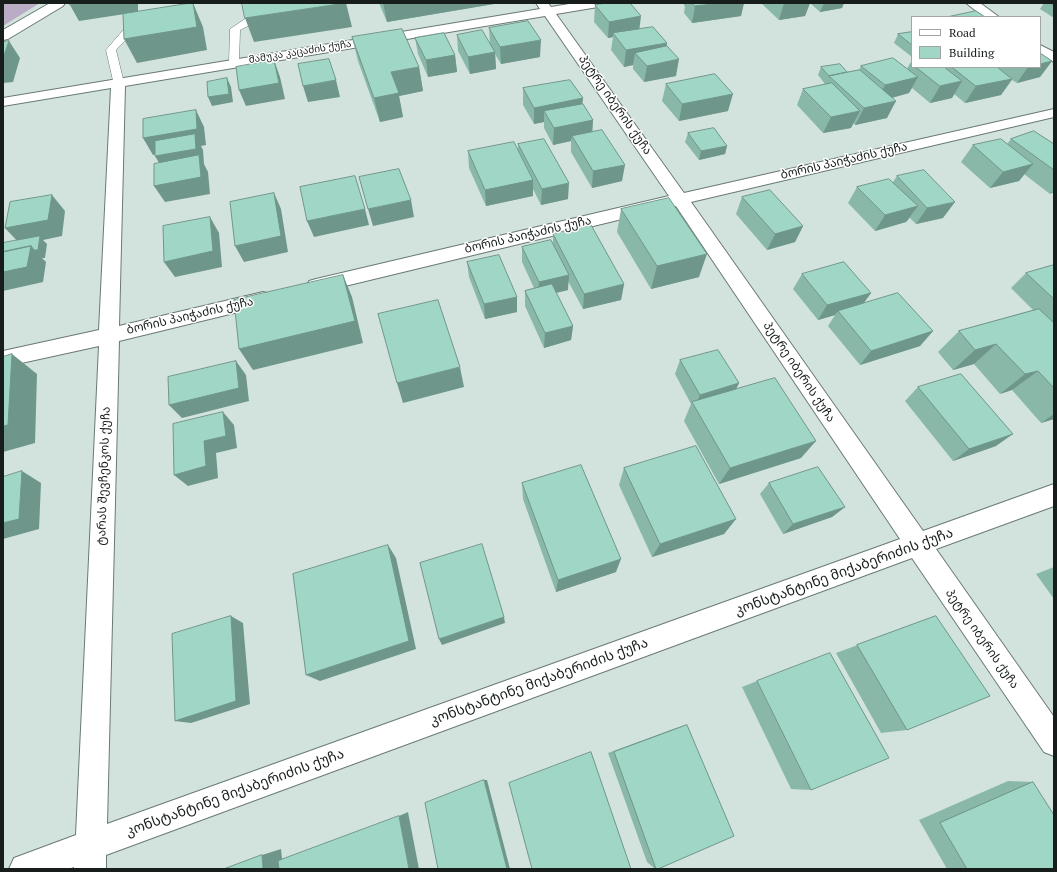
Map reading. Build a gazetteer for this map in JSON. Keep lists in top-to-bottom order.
{
  "streets": {
    "street": [
      "მამუკა კაცაძის ქუჩა",
      "პეტრე იბერის ქუჩა",
      "ბორის პაიჭაძის ქუჩა",
      "ტარას შევჩენკოს ქუჩა",
      "კონსტანტინე მიქაბერიძის ქუჩა"
    ]
  },
  "crossings": [
    ["მამუკა კაცაძის ქუჩა", "პეტრე იბერის ქუჩა"],
    ["მამუკა კაცაძის ქუჩა", "ტარას შევჩენკოს ქუჩა"],
    ["პეტრე იბერის ქუჩა", "ბორის პაიჭაძის ქუჩა"],
    ["პეტრე იბერის ქუჩა", "კონსტანტინე მიქაბერიძის ქუჩა"],
    ["ბორის პაიჭაძის ქუჩა", "ტარას შევჩენკოს ქუჩა"],
    ["ტარას შევჩენკოს ქუჩა", "კონსტანტინე მიქაბერიძის ქუჩა"]
  ],
  "legend": ["Road", "Building"]
}
